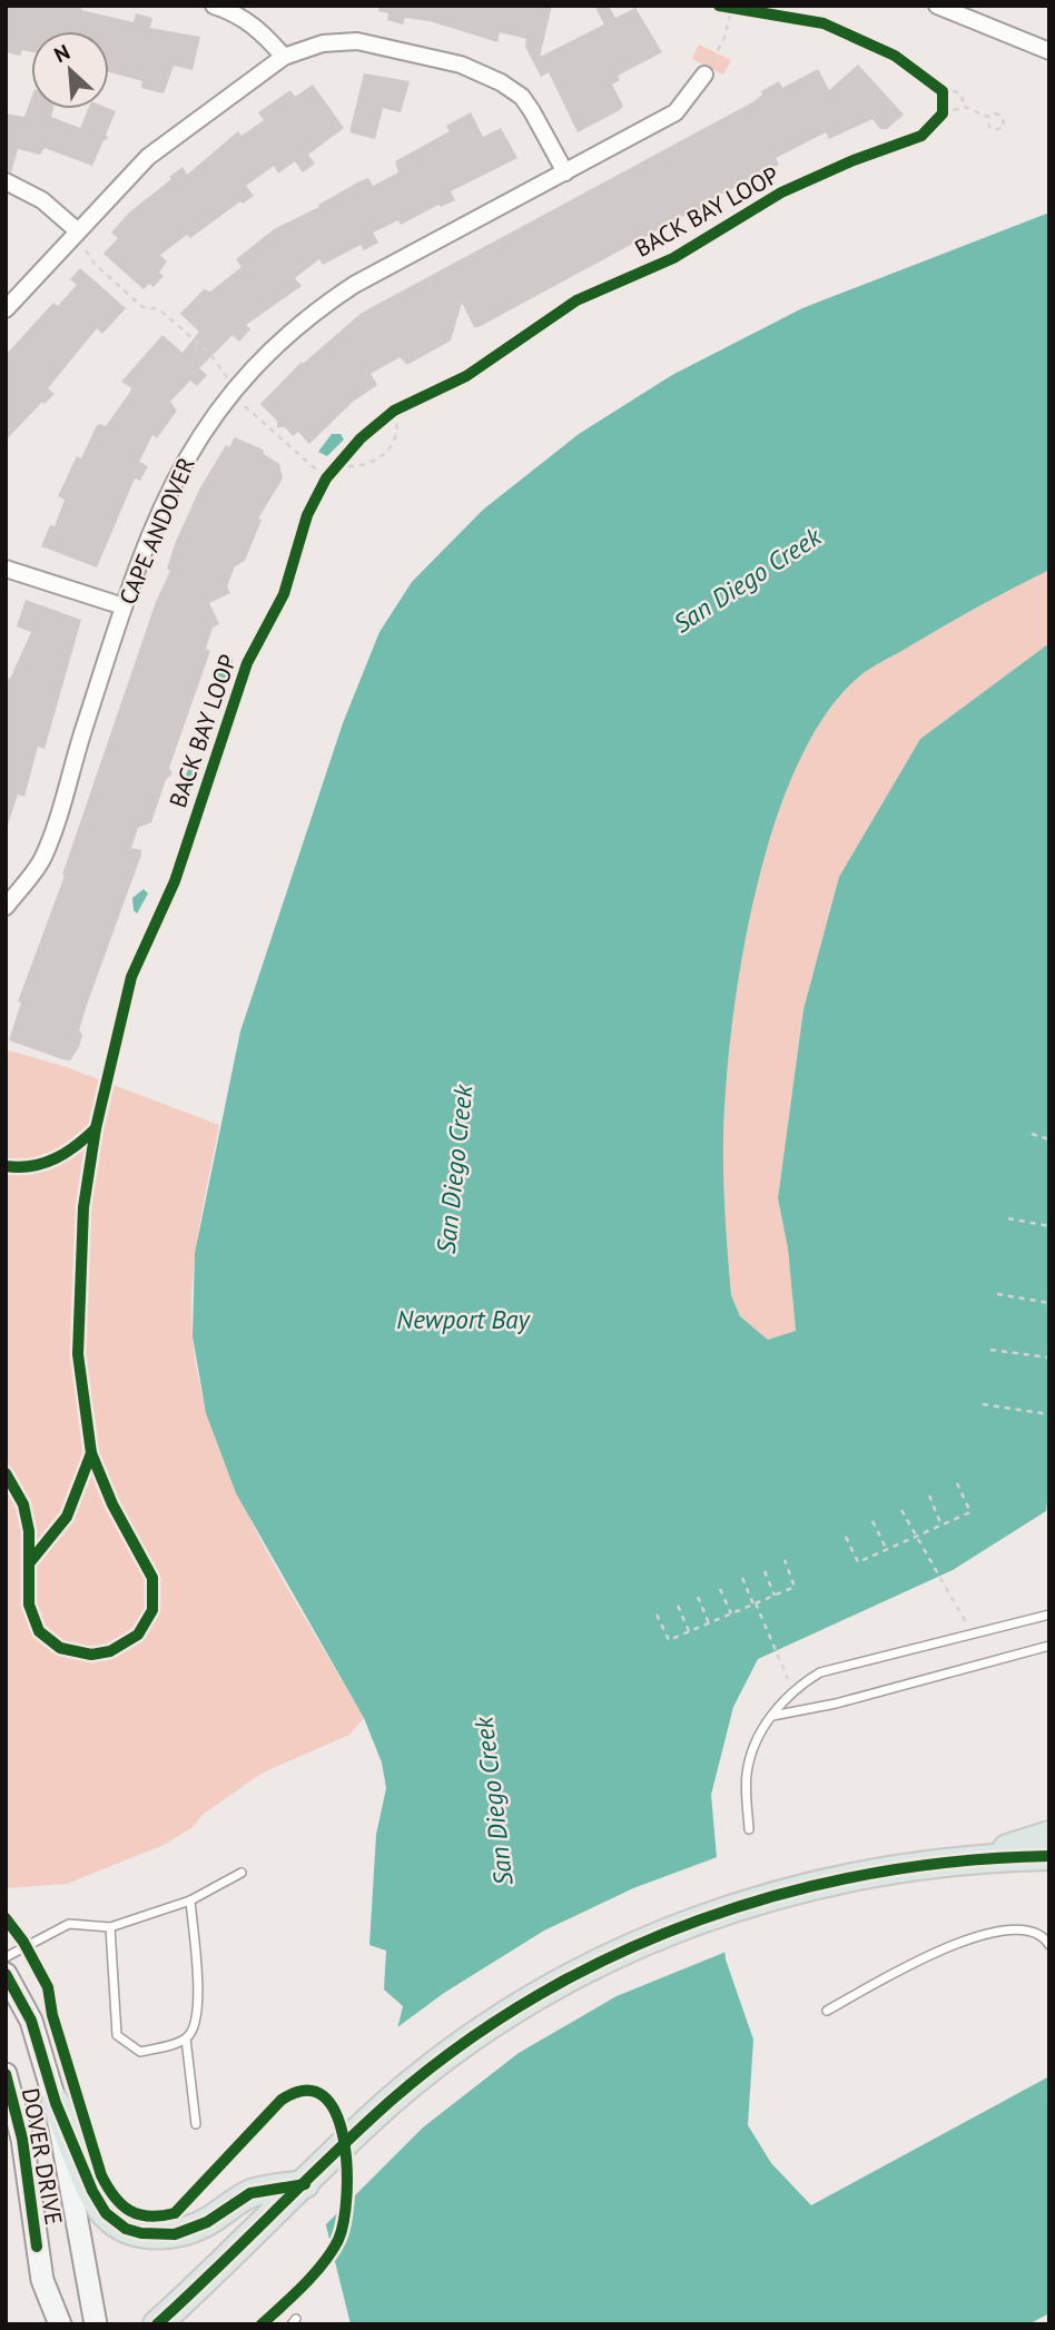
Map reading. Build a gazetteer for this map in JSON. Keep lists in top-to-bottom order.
{
  "streets": {
    "street": ["CAPE ANDOVER", "DOVER DRIVE"],
    "cycle path": ["BACK BAY LOOP"]
  },
  "water": ["San Diego Creek", "Newport Bay"],
  "north": "top left"
}
